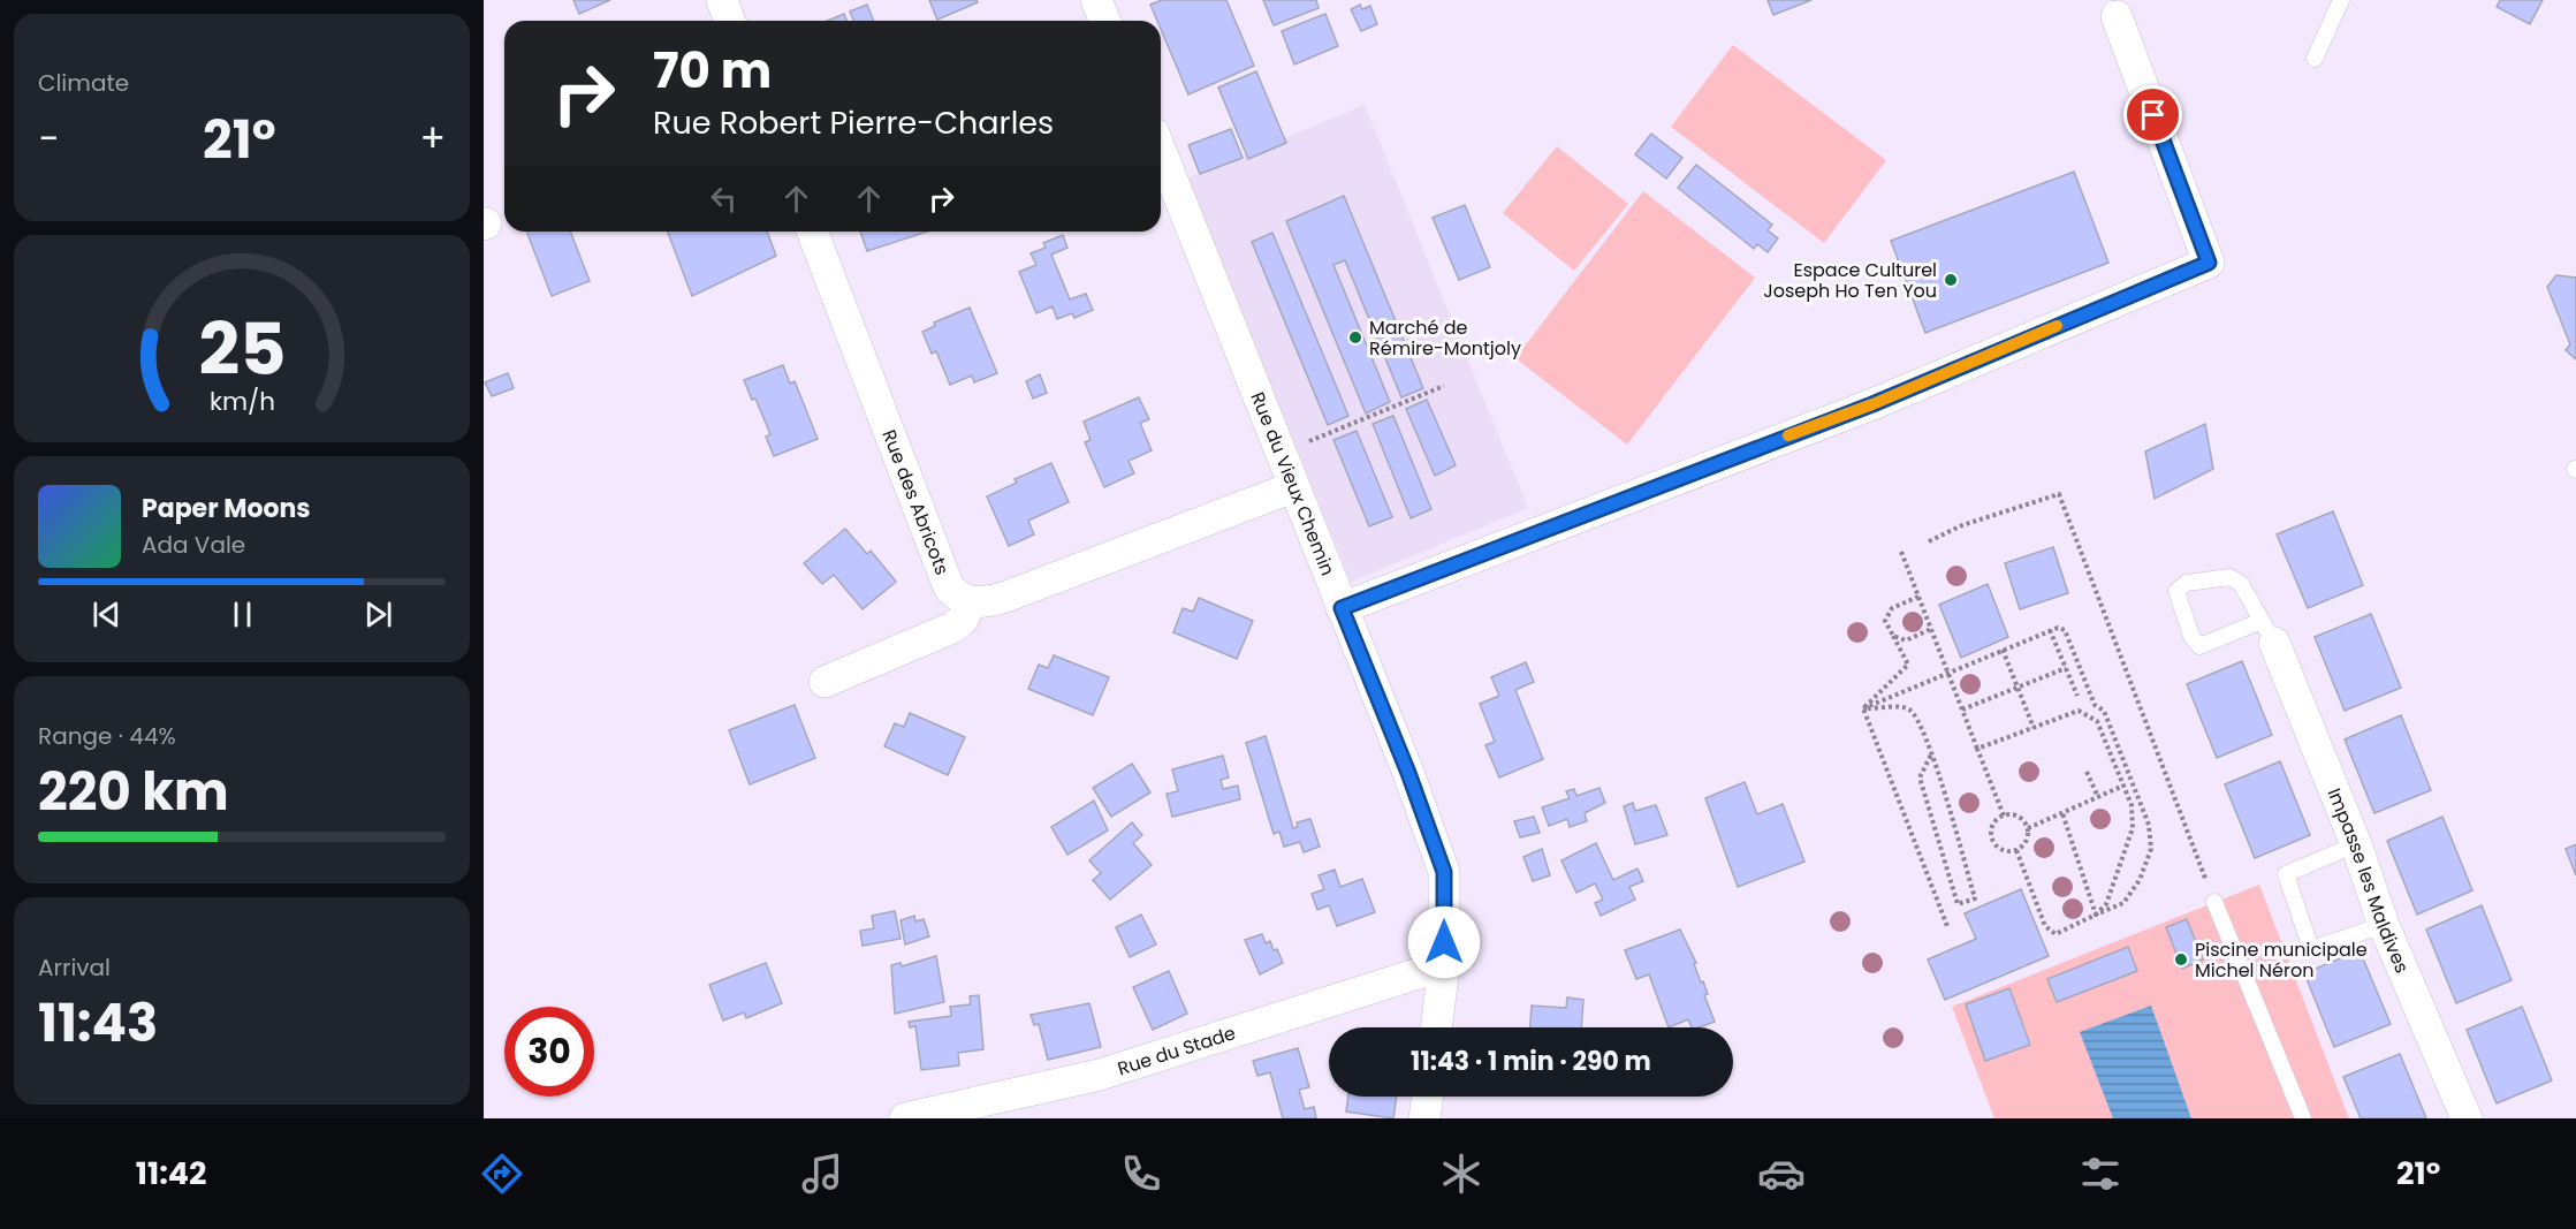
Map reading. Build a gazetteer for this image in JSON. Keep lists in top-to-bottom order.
{
  "streets": {
    "street": [
      "Rue du Vieux Chemin",
      "Rue des Abricots",
      "Impasse les Maldives",
      "Rue du Stade"
    ]
  },
  "crossings": [
    ["Rue du Vieux Chemin", "Rue du Stade"]
  ],
  "places": ["Espace Culturel Joseph Ho Ten You", "Marché de Rémire-Montjoly", "Piscine municipale Michel Néron"],
  "page": {
    "tile": [
      "Climate",
      ["Range · 44%", "220 km"],
      ["Arrival", "11:43"]
    ],
    "turn": ["70 m", "Rue Robert Pierre-Charles"],
    "heat": ["−", "21°", "+"],
    "song": ["Paper Moons", "Ada Vale"],
    "limit": "30",
    "trip": "11:43 · 1 min · 290 m",
    "tabs": ["11:42", "21°"],
    "gauge": ["25", "km/h"]
  }
}
